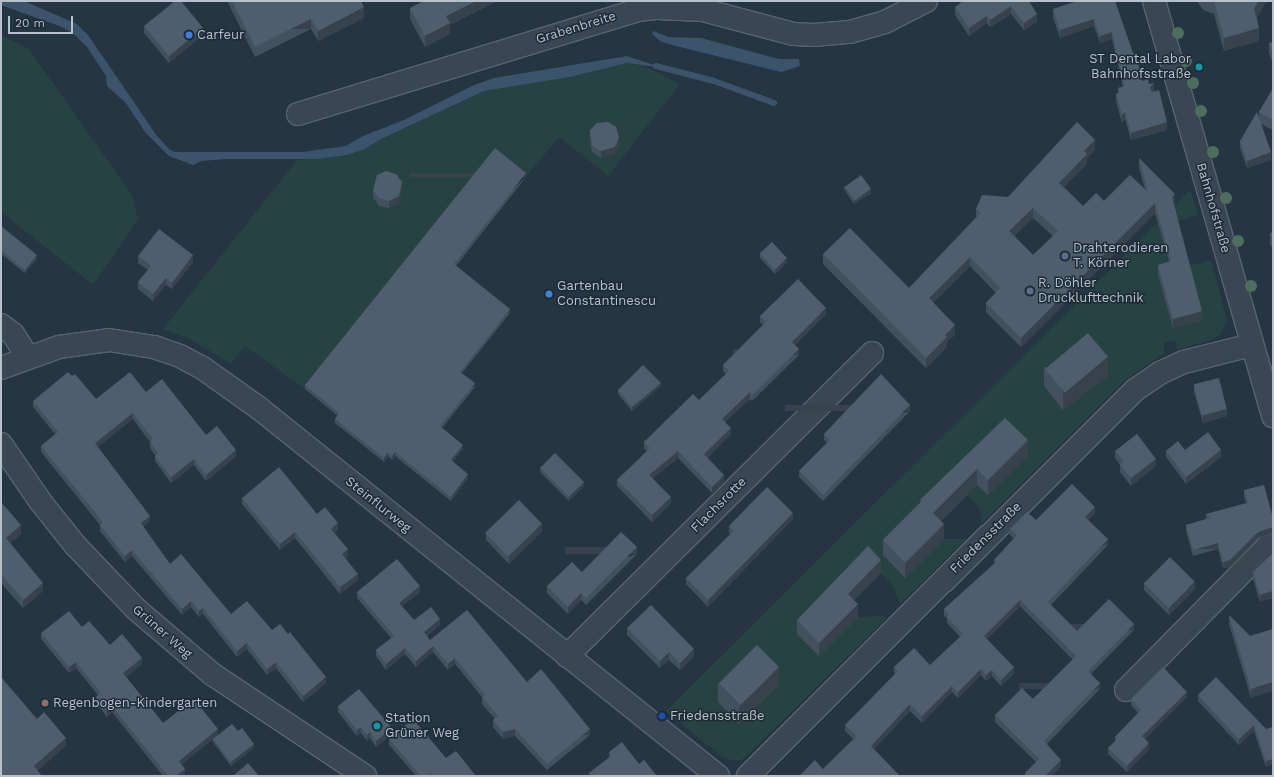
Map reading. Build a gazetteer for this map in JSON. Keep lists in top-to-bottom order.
{
  "streets": {
    "street": [
      "Grabenbreite",
      "Bahnhofstraße",
      "Steinflurweg",
      "Flachsrotte",
      "Friedensstraße",
      "Grüner Weg"
    ]
  },
  "crossings": [
    ["Bahnhofstraße", "Friedensstraße"],
    ["Steinflurweg", "Flachsrotte"]
  ],
  "places": [
    "Carfeur",
    "ST Dental Labor Bahnhofsstraße",
    "Drahterodieren T. Körner",
    "R. Döhler Drucklufttechnik",
    "Gartenbau Constantinescu",
    "Regenbogen-Kindergarten",
    "Friedensstraße",
    "Station Grüner Weg"
  ],
  "scale_bar": "20 m"
}
